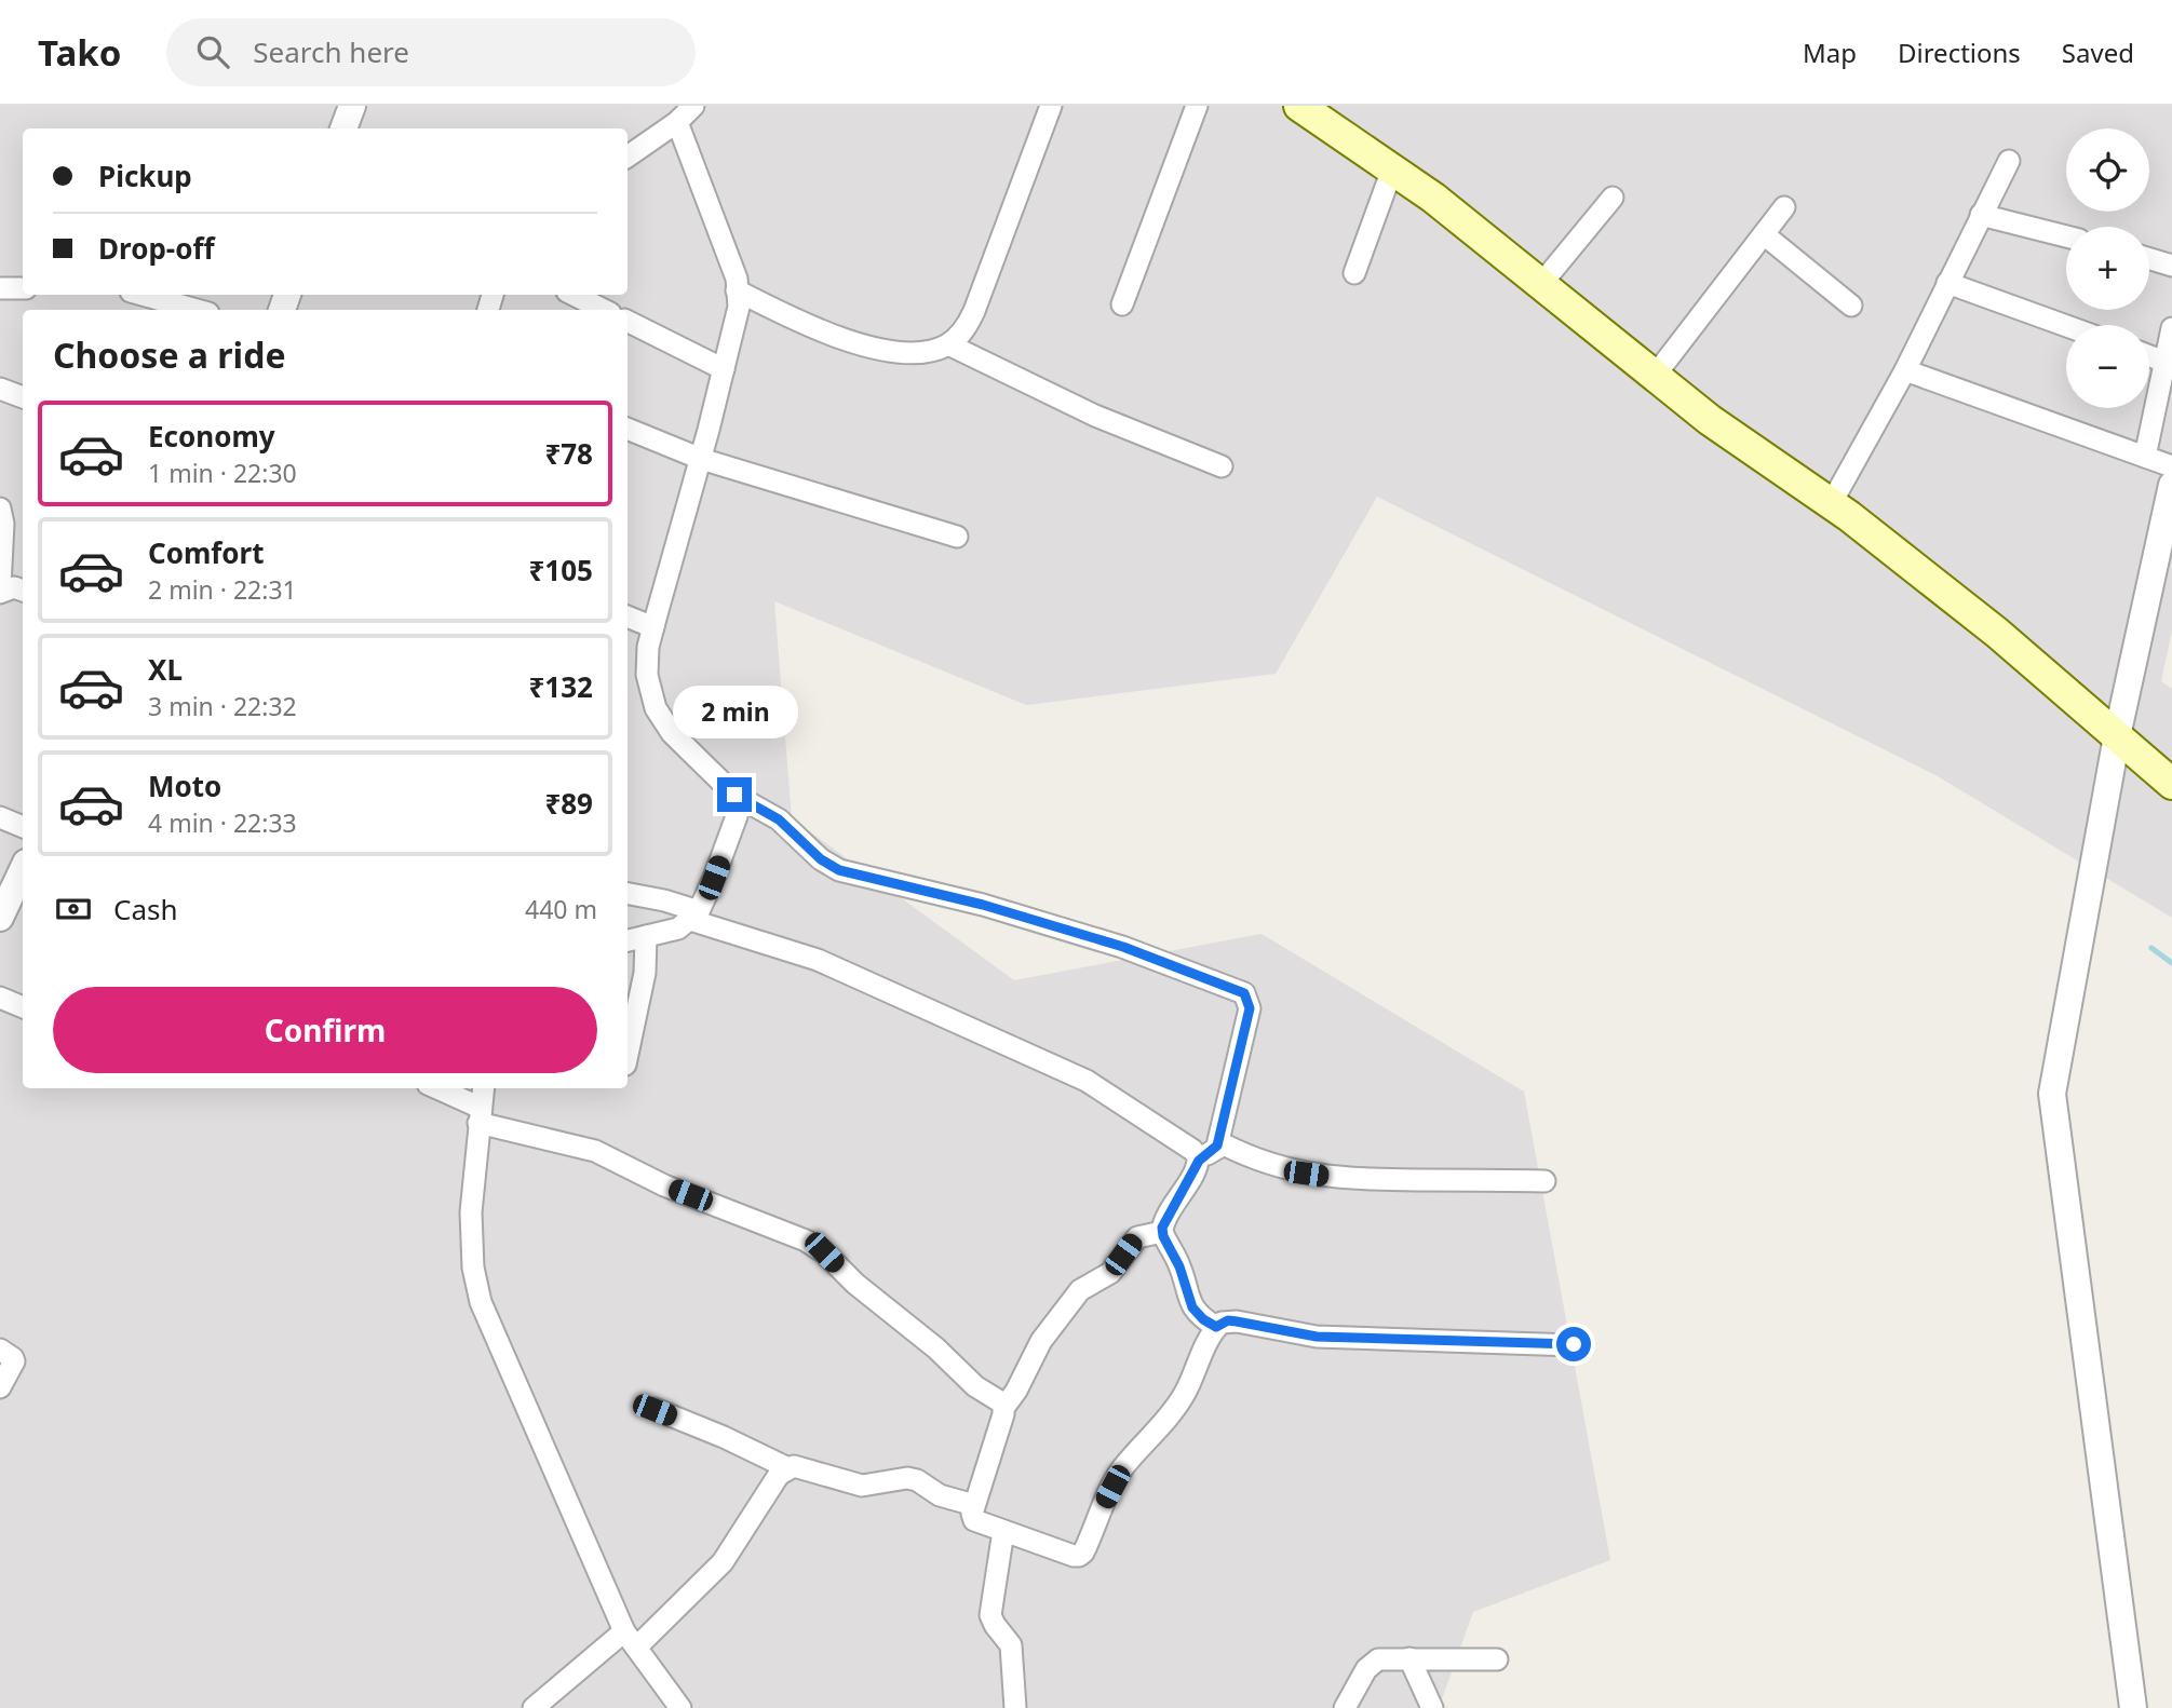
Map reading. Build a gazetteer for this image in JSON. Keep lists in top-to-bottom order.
{
  "page": {
    "header": "Tako",
    "search": "Search here",
    "nav": ["Map", "Directions", "Saved"],
    "map_buttons": ["+", "−"],
    "banner": ["Pickup", "Drop-off"],
    "heading": "Choose a ride",
    "list": [
      {
        "name": "Economy",
        "note": "1 min · 22:30",
        "value": "₹78"
      },
      {
        "name": "Comfort",
        "note": "2 min · 22:31",
        "value": "₹105"
      },
      {
        "name": "XL",
        "note": "3 min · 22:32",
        "value": "₹132"
      },
      {
        "name": "Moto",
        "note": "4 min · 22:33",
        "value": "₹89"
      }
    ],
    "bubble": "2 min",
    "pay": ["Cash", "440 m"],
    "buttons": "Confirm"
  }
}
